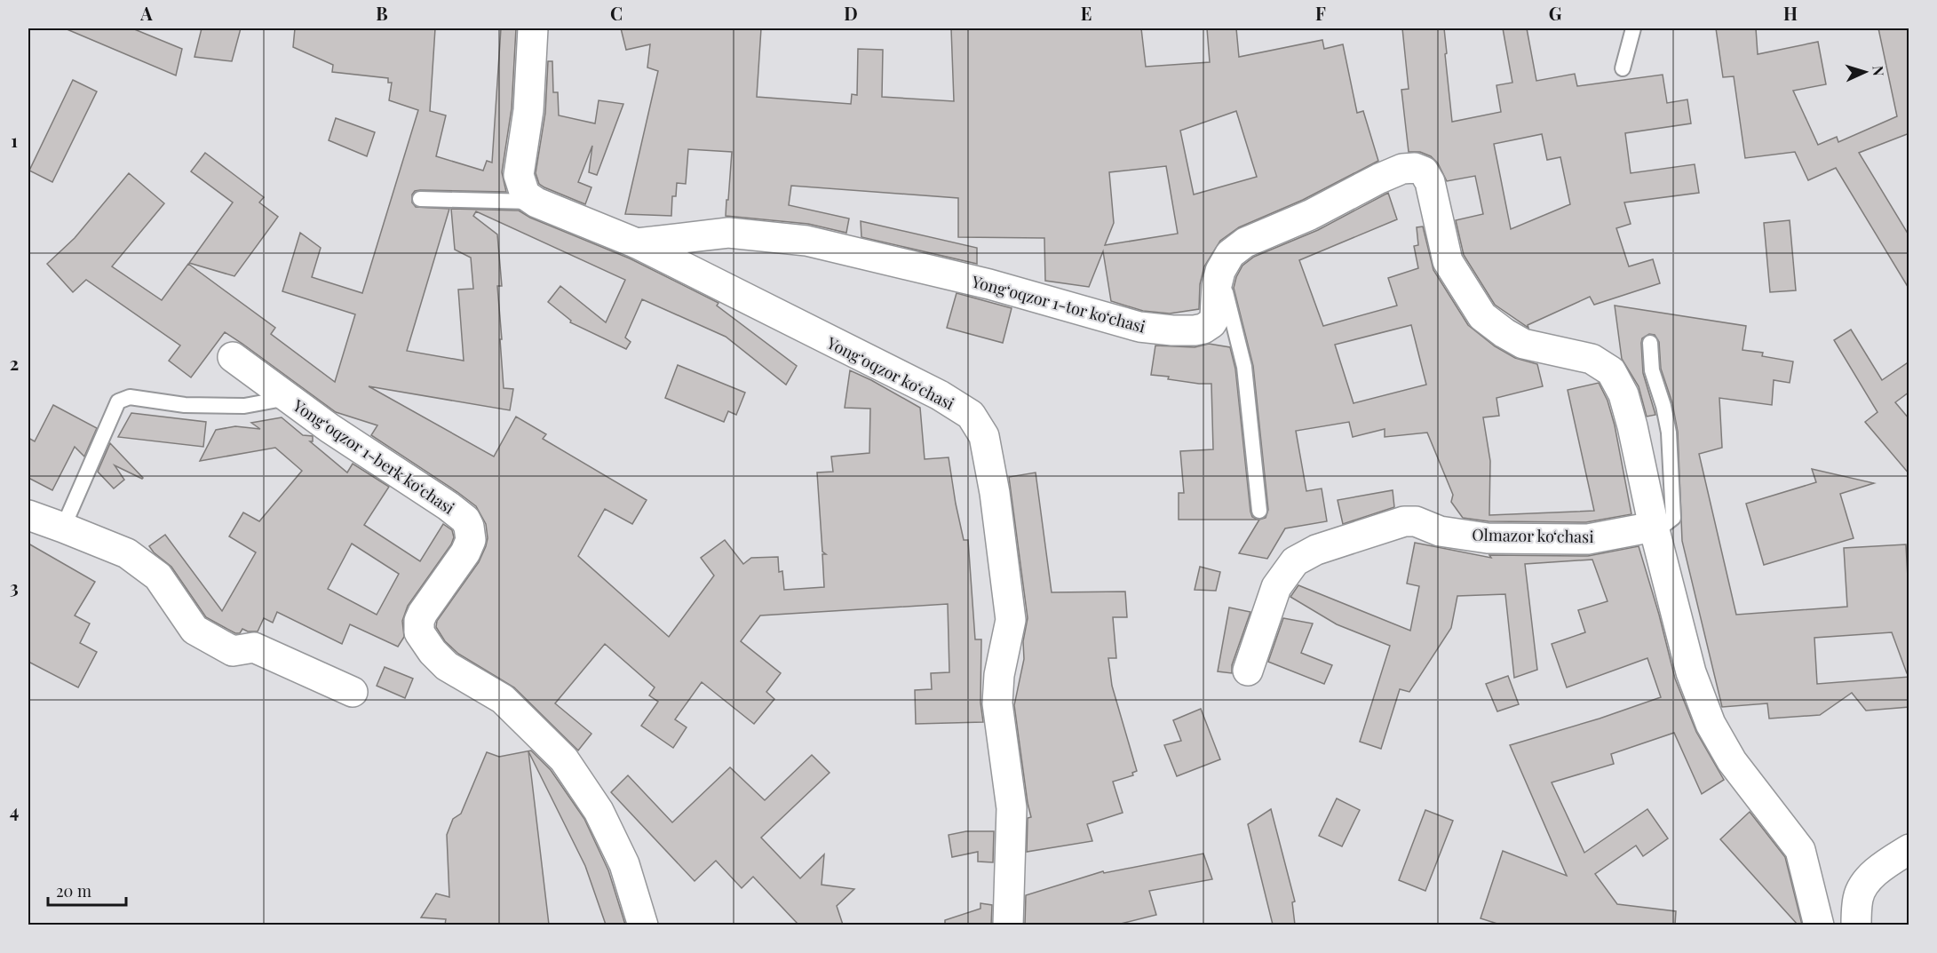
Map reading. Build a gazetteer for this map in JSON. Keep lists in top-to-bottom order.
{
  "streets": {
    "street": [
      "Yongʻoqzor 1-tor koʻchasi",
      "Yongʻoqzor koʻchasi",
      "Yongʻoqzor 1-berk koʻchasi",
      "Olmazor koʻchasi"
    ]
  },
  "crossings": [
    ["Yongʻoqzor 1-tor koʻchasi", "Yongʻoqzor koʻchasi"],
    ["Yongʻoqzor 1-tor koʻchasi", "Olmazor koʻchasi"]
  ],
  "scale_bar": "20 m",
  "north": "right",
  "grid": {
    "columns": [
      "A",
      "B",
      "C",
      "D",
      "E",
      "F",
      "G",
      "H"
    ],
    "rows": [
      "1",
      "2",
      "3",
      "4"
    ]
  }
}
